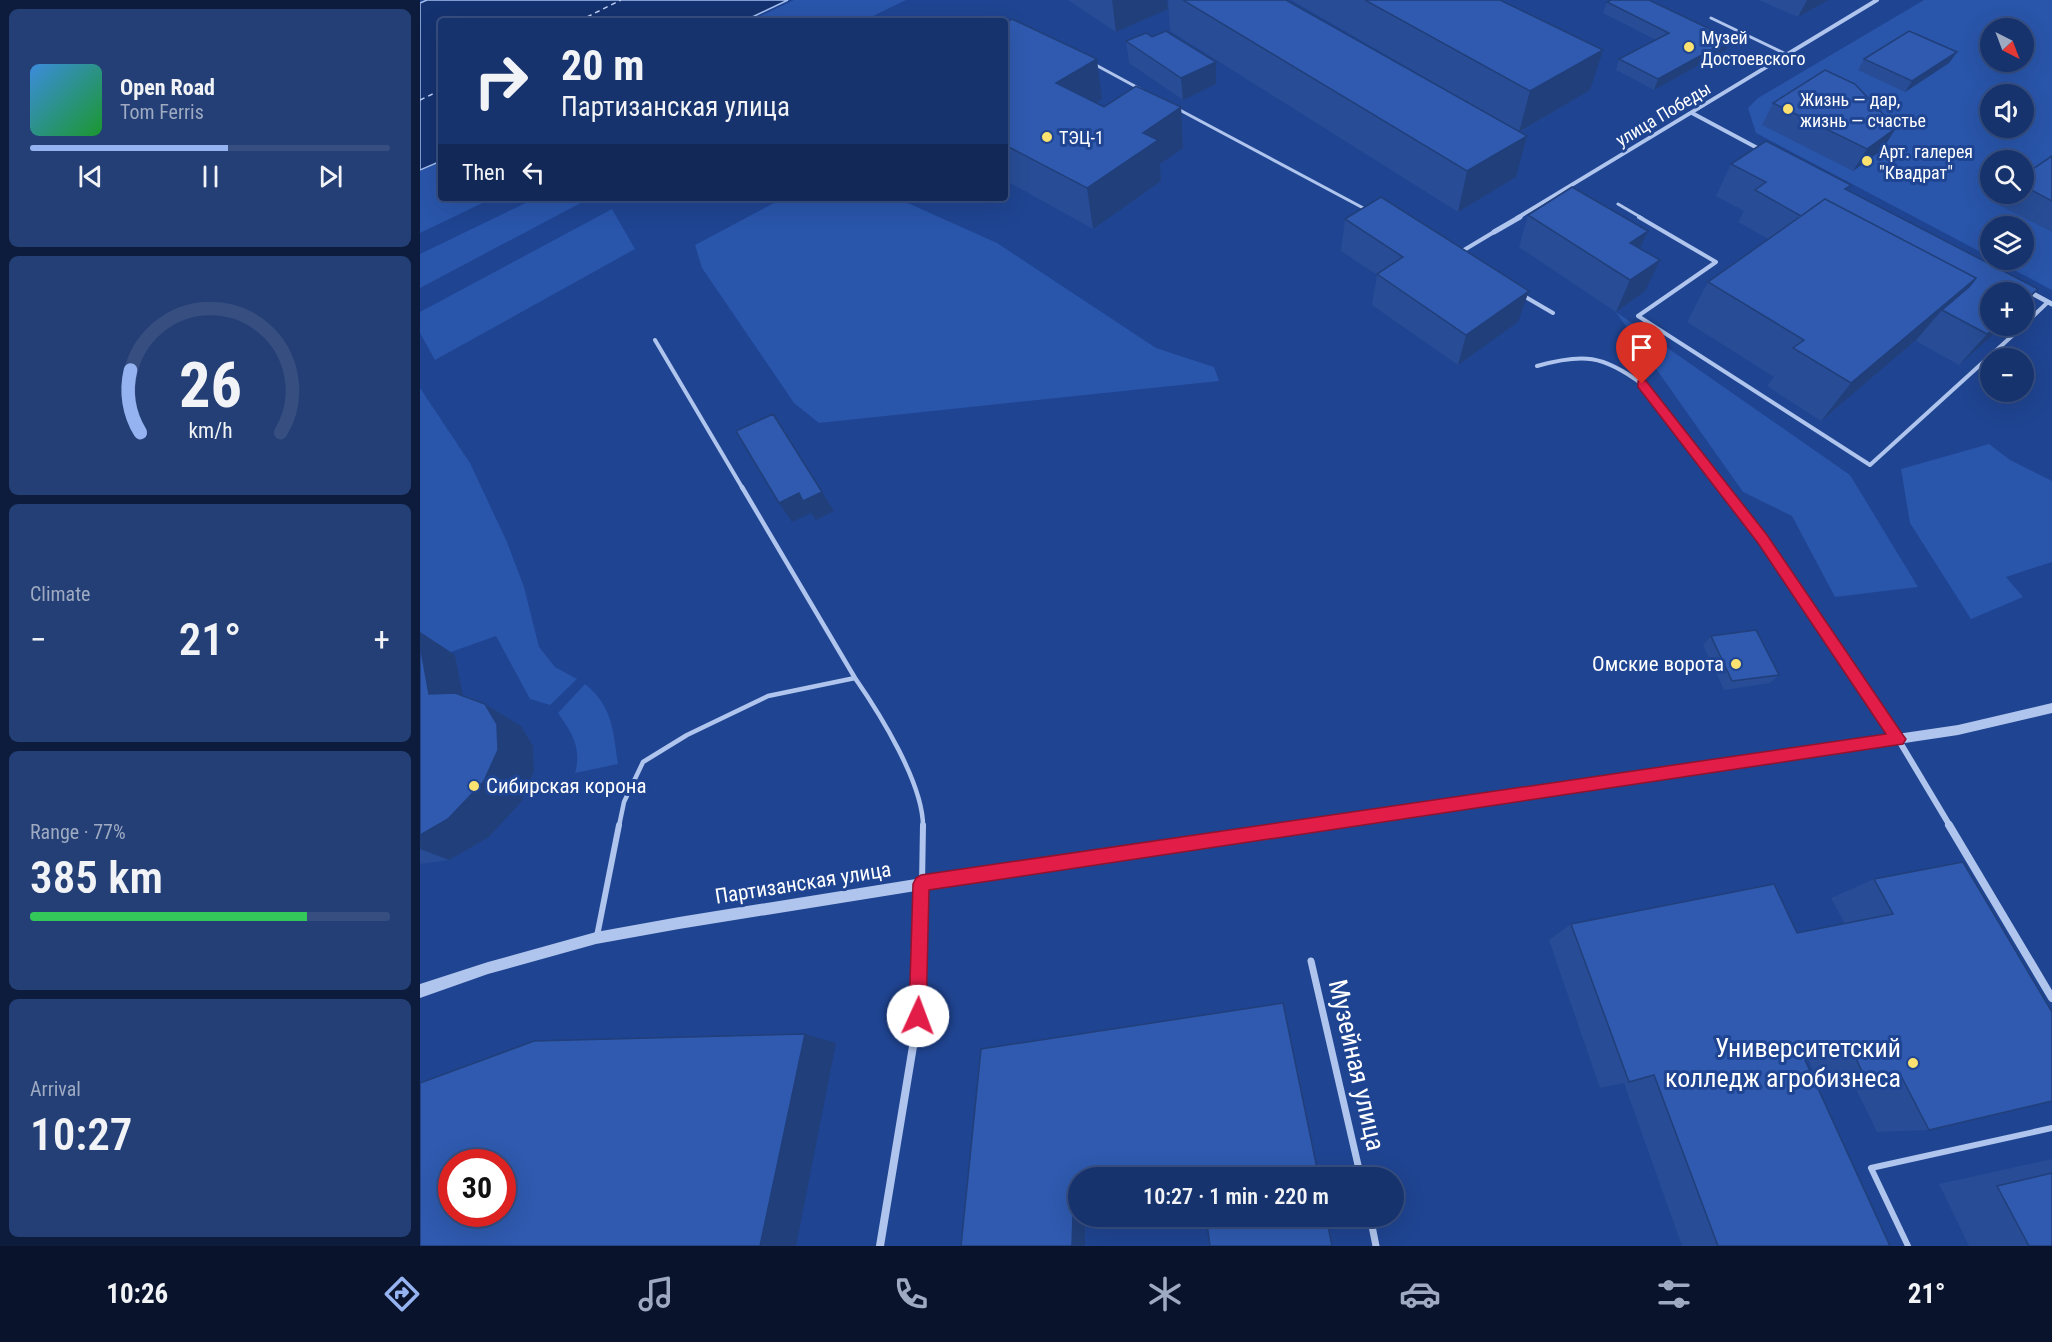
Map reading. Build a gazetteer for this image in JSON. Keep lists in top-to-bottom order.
{
  "streets": {
    "street": ["улица Победы", "Партизанская улица", "Музейная улица"]
  },
  "places": [
    "Музей Достоевского",
    "Жизнь — дар, жизнь — счастье",
    "ТЭЦ-1",
    "Арт. галерея \"Квадрат\"",
    "Омские ворота",
    "Сибирская корона",
    "Университетский колледж агробизнеса"
  ],
  "north": "bottom right",
  "page": {
    "map_buttons": ["+", "−"],
    "turn": ["20 m", "Партизанская улица"],
    "song": ["Open Road", "Tom Ferris"],
    "then": "Then",
    "tile": [
      "Climate",
      ["Range · 77%", "385 km"],
      ["Arrival", "10:27"]
    ],
    "heat": ["−", "21°", "+"],
    "limit": "30",
    "trip": "10:27 · 1 min · 220 m",
    "tabs": ["10:26", "21°"],
    "gauge": ["26", "km/h"]
  }
}
